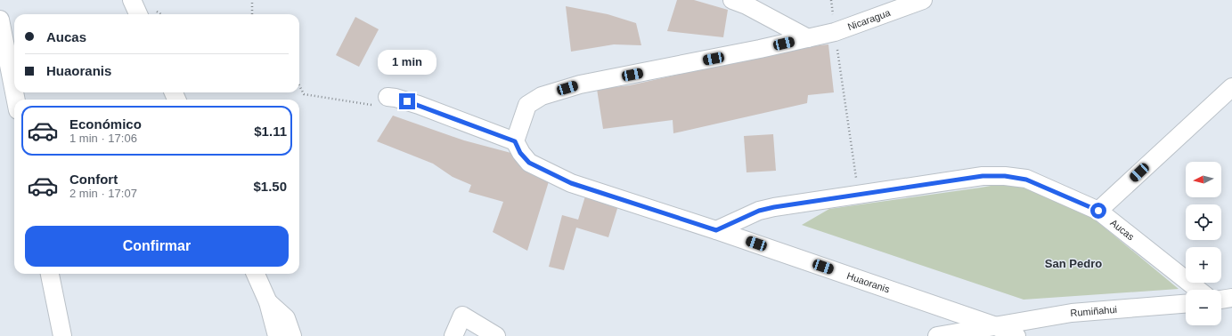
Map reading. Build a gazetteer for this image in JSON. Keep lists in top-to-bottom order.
{
  "streets": {
    "street": [
      "Nicaragua",
      "Aucas",
      "Huaoranis",
      "Rumiñahui"
    ]
  },
  "crossings": [
    ["Nicaragua", "Huaoranis"],
    ["Aucas", "Huaoranis"],
    ["Huaoranis", "Rumiñahui"]
  ],
  "districts": ["San Pedro"],
  "north": "left",
  "page": {
    "banner": ["Aucas", "Huaoranis"],
    "bubble": "1 min",
    "list": [
      {
        "name": "Económico",
        "note": "1 min · 17:06",
        "value": "$1.11"
      },
      {
        "name": "Confort",
        "note": "2 min · 17:07",
        "value": "$1.50"
      }
    ],
    "map_buttons": ["+", "−"],
    "buttons": "Confirmar"
  }
}
